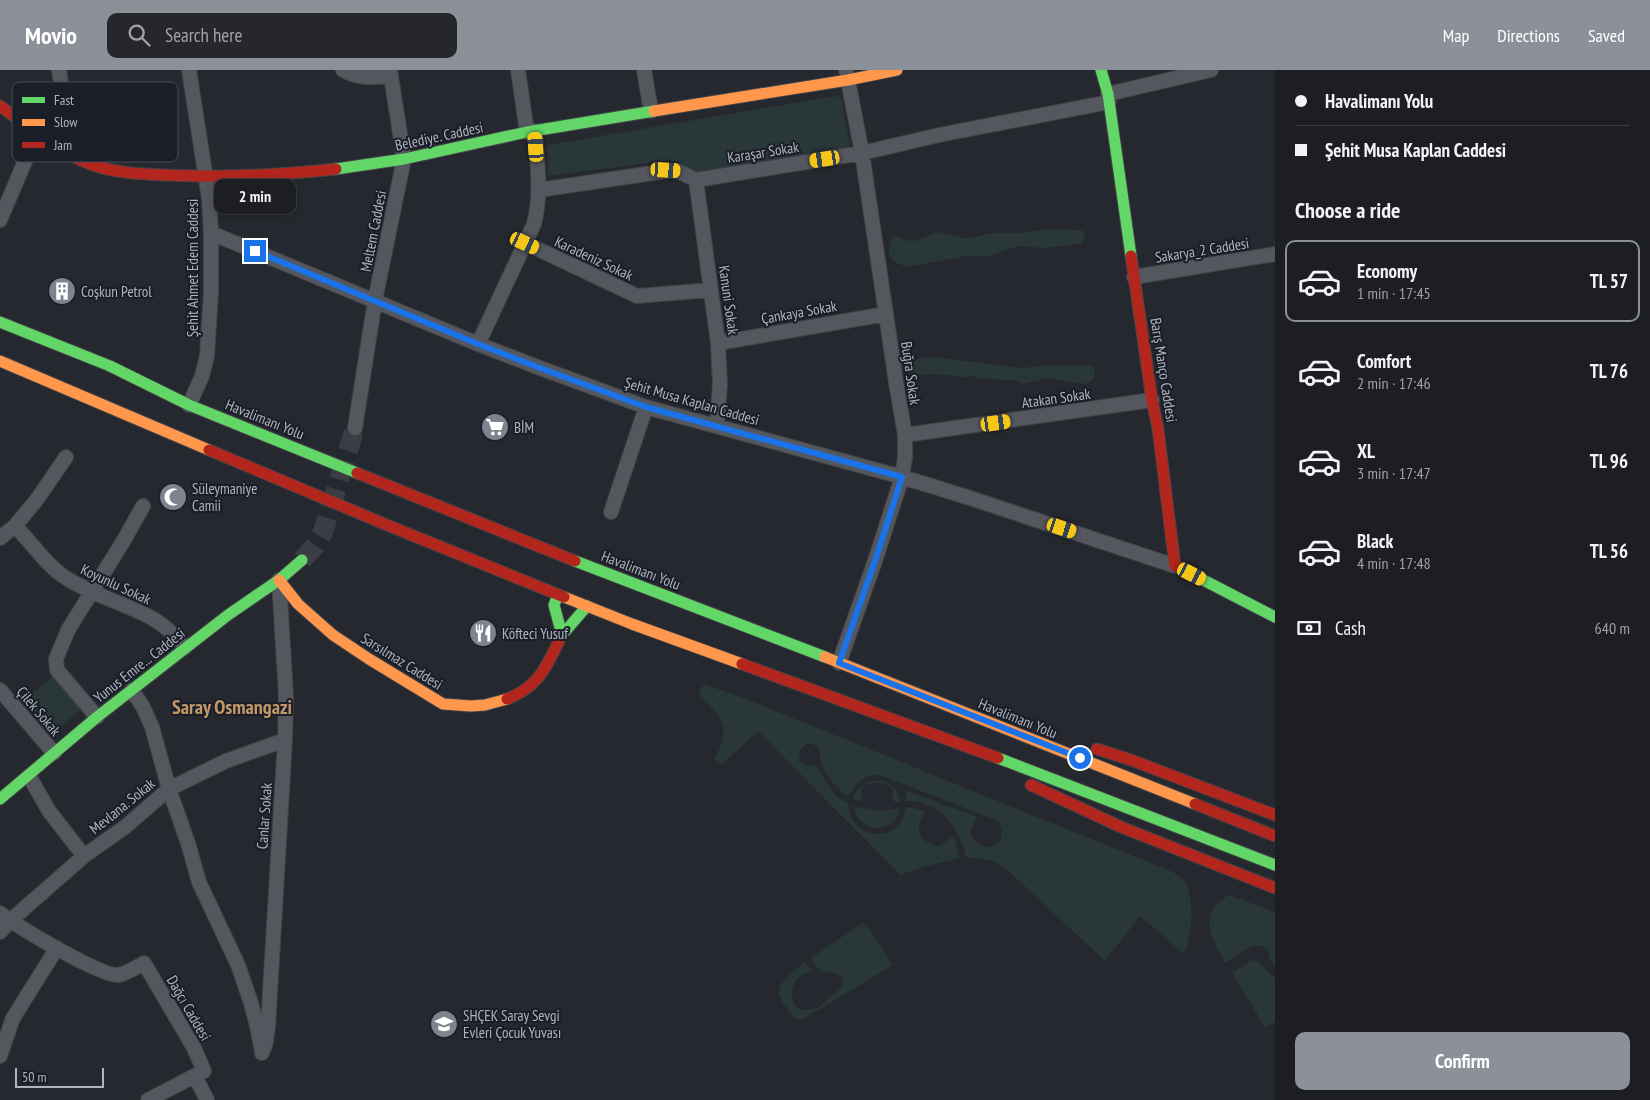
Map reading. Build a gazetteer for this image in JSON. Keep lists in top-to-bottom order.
{
  "streets": {
    "main road": [
      "Belediye. Caddesi",
      "Barış Manço Caddesi",
      "Havalimanı Yolu",
      "Sarsılmaz Caddesi",
      "Yunus Emre... Caddesi"
    ],
    "street": [
      "Karaşar Sokak",
      "Meltem Caddesi",
      "Sakarya_2 Caddesi",
      "Karadeniz Sokak",
      "Şehit Ahmet Edem Caddesi",
      "Kanuni Sokak",
      "Çankaya Sokak",
      "Buğra Sokak",
      "Atakan Sokak",
      "Şehit Musa Kaplan Caddesi",
      "Koyunlu Sokak",
      "Çilek Sokak",
      "Mevlana. Sokak",
      "Canlar Sokak",
      "Dağcı Caddesi"
    ]
  },
  "crossings": [
    ["Belediye. Caddesi", "Meltem Caddesi"],
    ["Belediye. Caddesi", "Şehit Ahmet Edem Caddesi"],
    ["Belediye. Caddesi", "Buğra Sokak"],
    ["Karaşar Sokak", "Kanuni Sokak"],
    ["Karaşar Sokak", "Barış Manço Caddesi"],
    ["Karaşar Sokak", "Buğra Sokak"],
    ["Meltem Caddesi", "Şehit Musa Kaplan Caddesi"],
    ["Sakarya_2 Caddesi", "Barış Manço Caddesi"],
    ["Karadeniz Sokak", "Kanuni Sokak"],
    ["Şehit Ahmet Edem Caddesi", "Şehit Musa Kaplan Caddesi"],
    ["Şehit Ahmet Edem Caddesi", "Havalimanı Yolu"],
    ["Kanuni Sokak", "Çankaya Sokak"],
    ["Kanuni Sokak", "Şehit Musa Kaplan Caddesi"],
    ["Çankaya Sokak", "Buğra Sokak"],
    ["Barış Manço Caddesi", "Atakan Sokak"],
    ["Barış Manço Caddesi", "Şehit Musa Kaplan Caddesi"],
    ["Buğra Sokak", "Atakan Sokak"],
    ["Buğra Sokak", "Şehit Musa Kaplan Caddesi"],
    ["Buğra Sokak", "Havalimanı Yolu"],
    ["Koyunlu Sokak", "Yunus Emre... Caddesi"],
    ["Sarsılmaz Caddesi", "Yunus Emre... Caddesi"],
    ["Sarsılmaz Caddesi", "Canlar Sokak"],
    ["Yunus Emre... Caddesi", "Çilek Sokak"],
    ["Yunus Emre... Caddesi", "Canlar Sokak"],
    ["Mevlana. Sokak", "Canlar Sokak"]
  ],
  "districts": ["Saray Osmangazi"],
  "places": {
    "building": ["Coşkun Petrol"],
    "supermarket": ["BİM"],
    "mosque": ["Süleymaniye Camii"],
    "restaurant": ["Köfteci Yusuf"],
    "school or university": ["SHÇEK Saray Sevgi Evleri Çocuk Yuvası"]
  },
  "legend": ["Fast", "Slow", "Jam"],
  "scale_bar": "50 m",
  "page": {
    "header": "Movio",
    "search": "Search here",
    "nav": ["Map", "Directions", "Saved"],
    "banner": ["Havalimanı Yolu", "Şehit Musa Kaplan Caddesi"],
    "bubble": "2 min",
    "heading": "Choose a ride",
    "list": [
      {
        "name": "Economy",
        "note": "1 min · 17:45",
        "value": "TL 57"
      },
      {
        "name": "Comfort",
        "note": "2 min · 17:46",
        "value": "TL 76"
      },
      {
        "name": "XL",
        "note": "3 min · 17:47",
        "value": "TL 96"
      },
      {
        "name": "Black",
        "note": "4 min · 17:48",
        "value": "TL 56"
      }
    ],
    "pay": ["Cash", "640 m"],
    "buttons": "Confirm",
    "scale": "50 m"
  }
}
